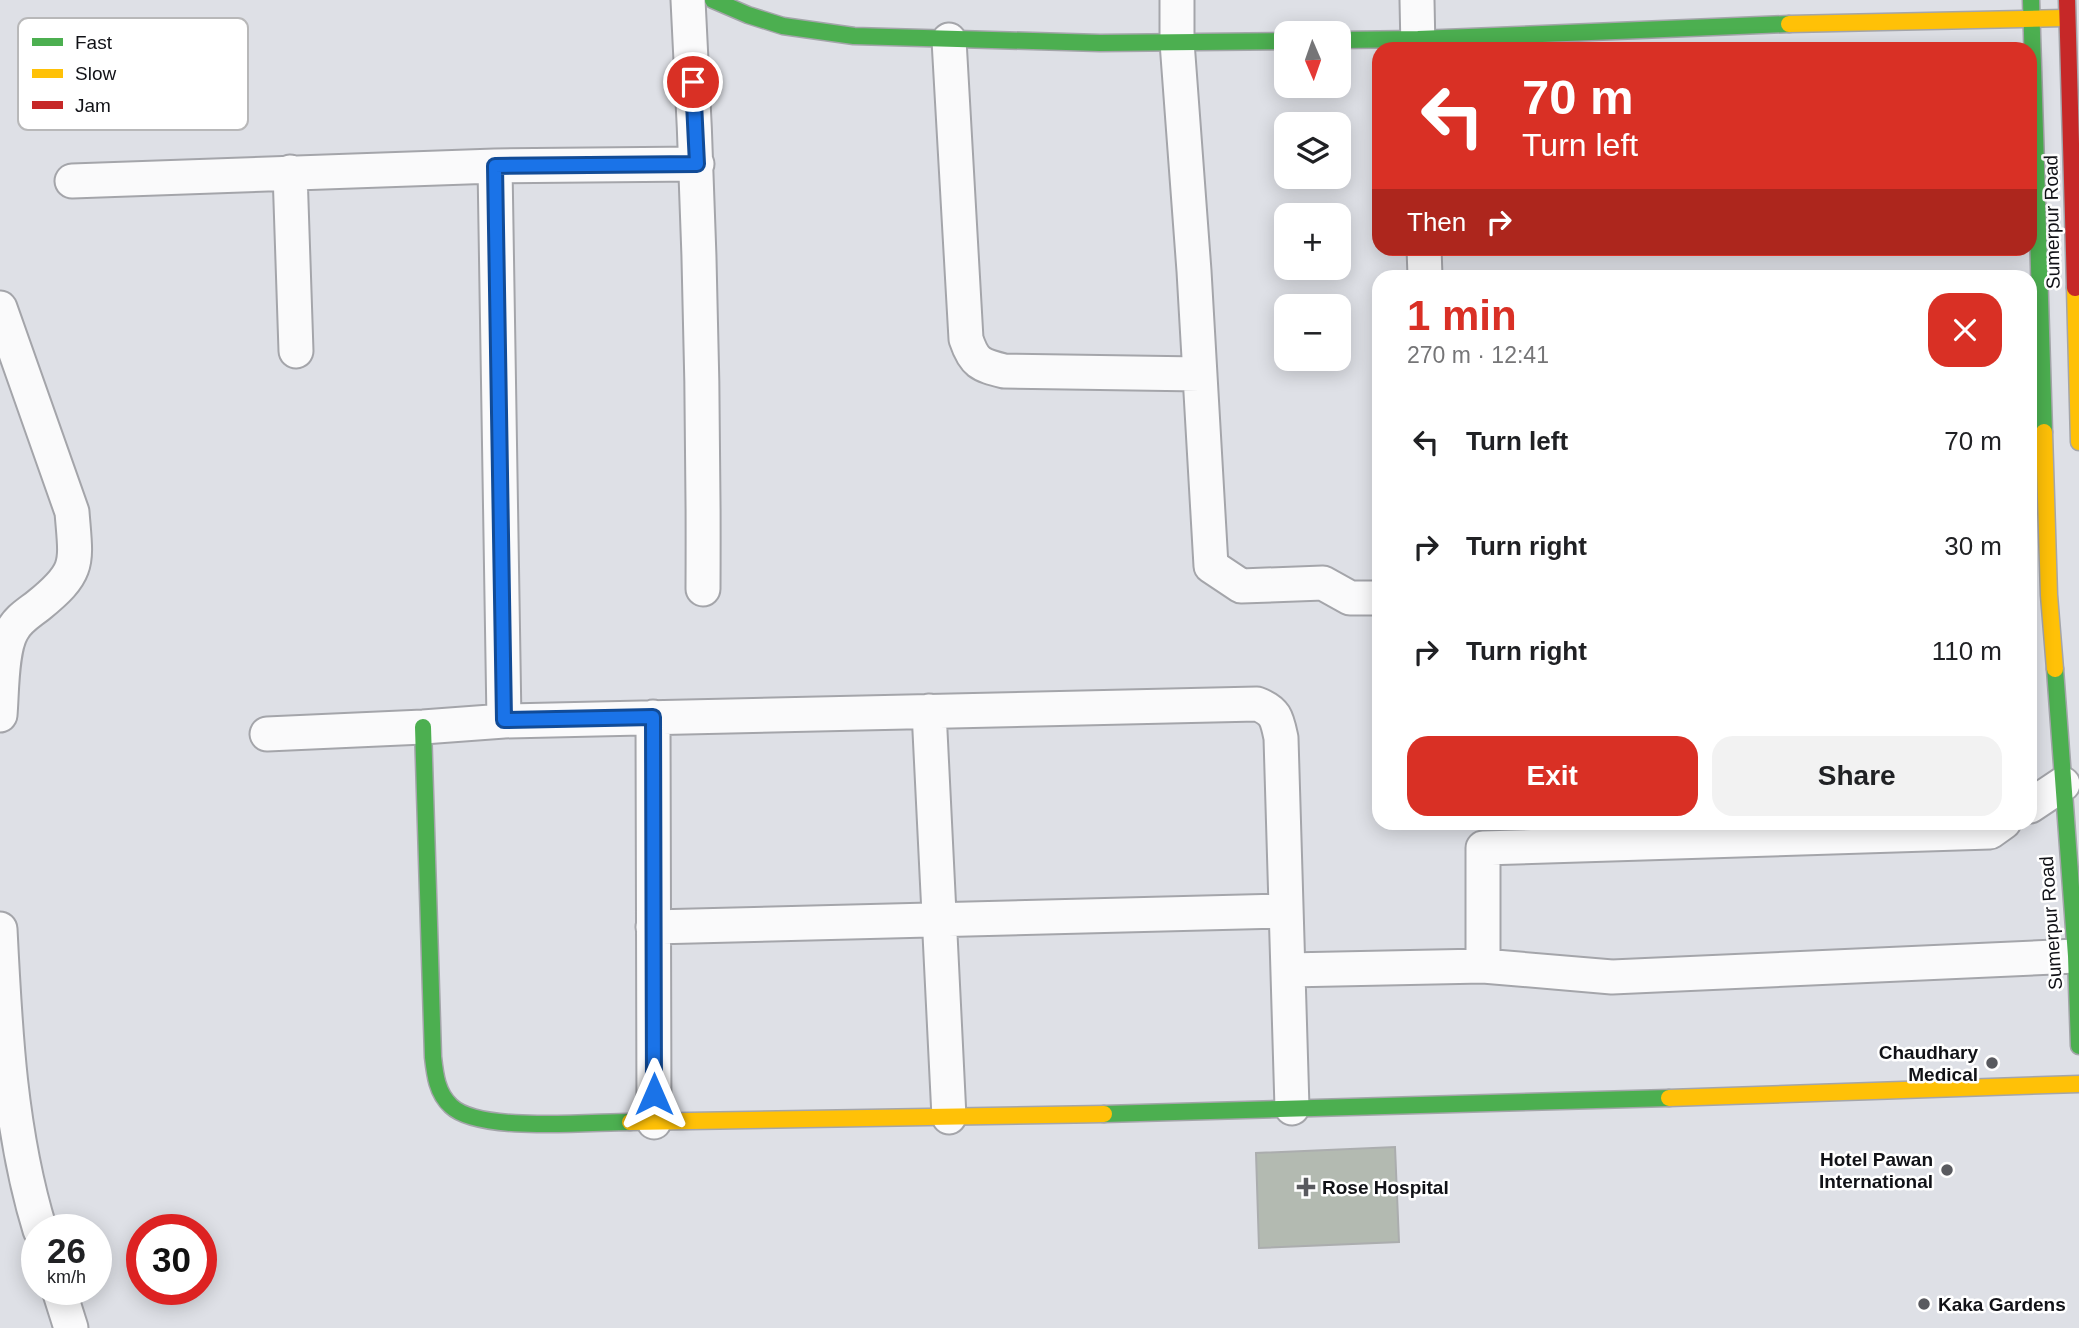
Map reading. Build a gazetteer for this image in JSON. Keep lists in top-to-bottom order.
{
  "streets": {
    "street": ["Sumerpur Road"]
  },
  "places": {
    "other": ["Chaudhary Medical", "Hotel Pawan International", "Kaka Gardens"],
    "health": ["Rose Hospital"]
  },
  "legend": ["Fast", "Slow", "Jam"],
  "north": "bottom",
  "page": {
    "map_buttons": ["+", "−"],
    "turn": ["70 m", "Turn left"],
    "then": "Then",
    "heading": ["1 min", "270 m · 12:41"],
    "list": [
      {
        "name": "Turn left",
        "value": "70 m"
      },
      {
        "name": "Turn right",
        "value": "30 m"
      },
      {
        "name": "Turn right",
        "value": "110 m"
      }
    ],
    "buttons": ["Exit", "Share"],
    "speed": "26 km/h",
    "limit": "30"
  }
}
